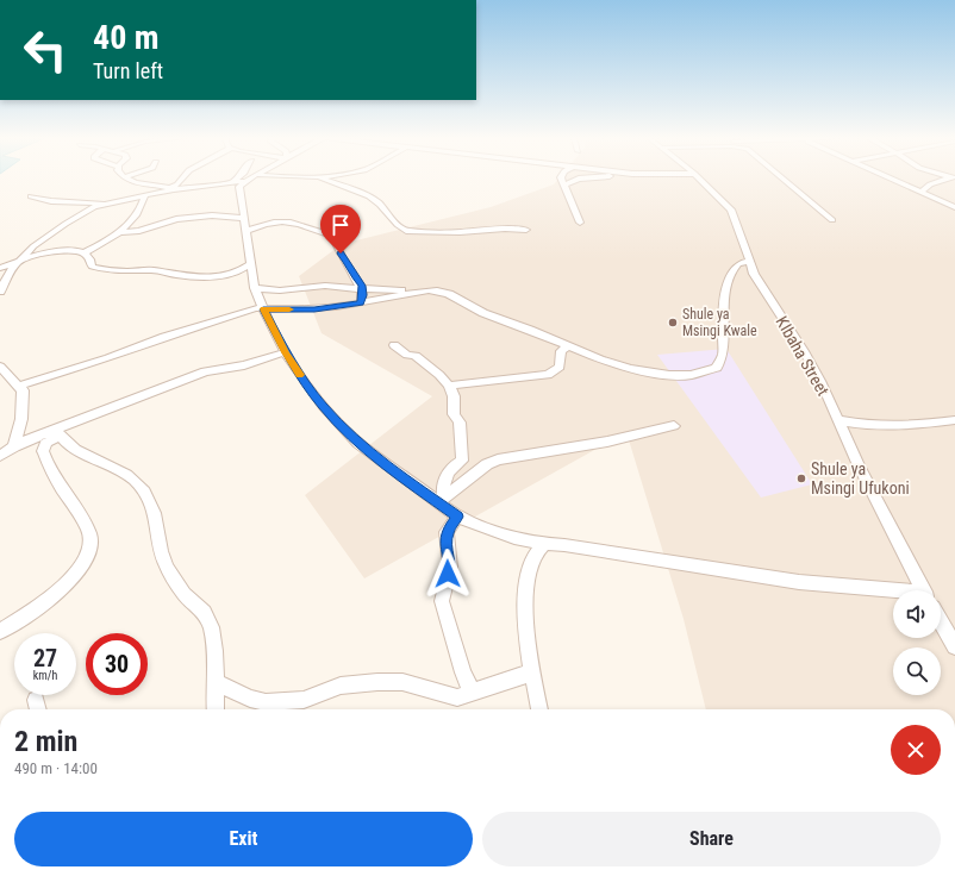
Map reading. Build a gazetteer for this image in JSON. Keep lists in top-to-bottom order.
{
  "streets": {
    "street": ["KIbaha Street"]
  },
  "places": ["Shule ya Msingi Kwale", "Shule ya Msingi Ufukoni"],
  "page": {
    "turn": ["40 m", "Turn left"],
    "speed": "27 km/h",
    "limit": "30",
    "heading": ["2 min", "490 m · 14:00"],
    "buttons": ["Exit", "Share"]
  }
}
